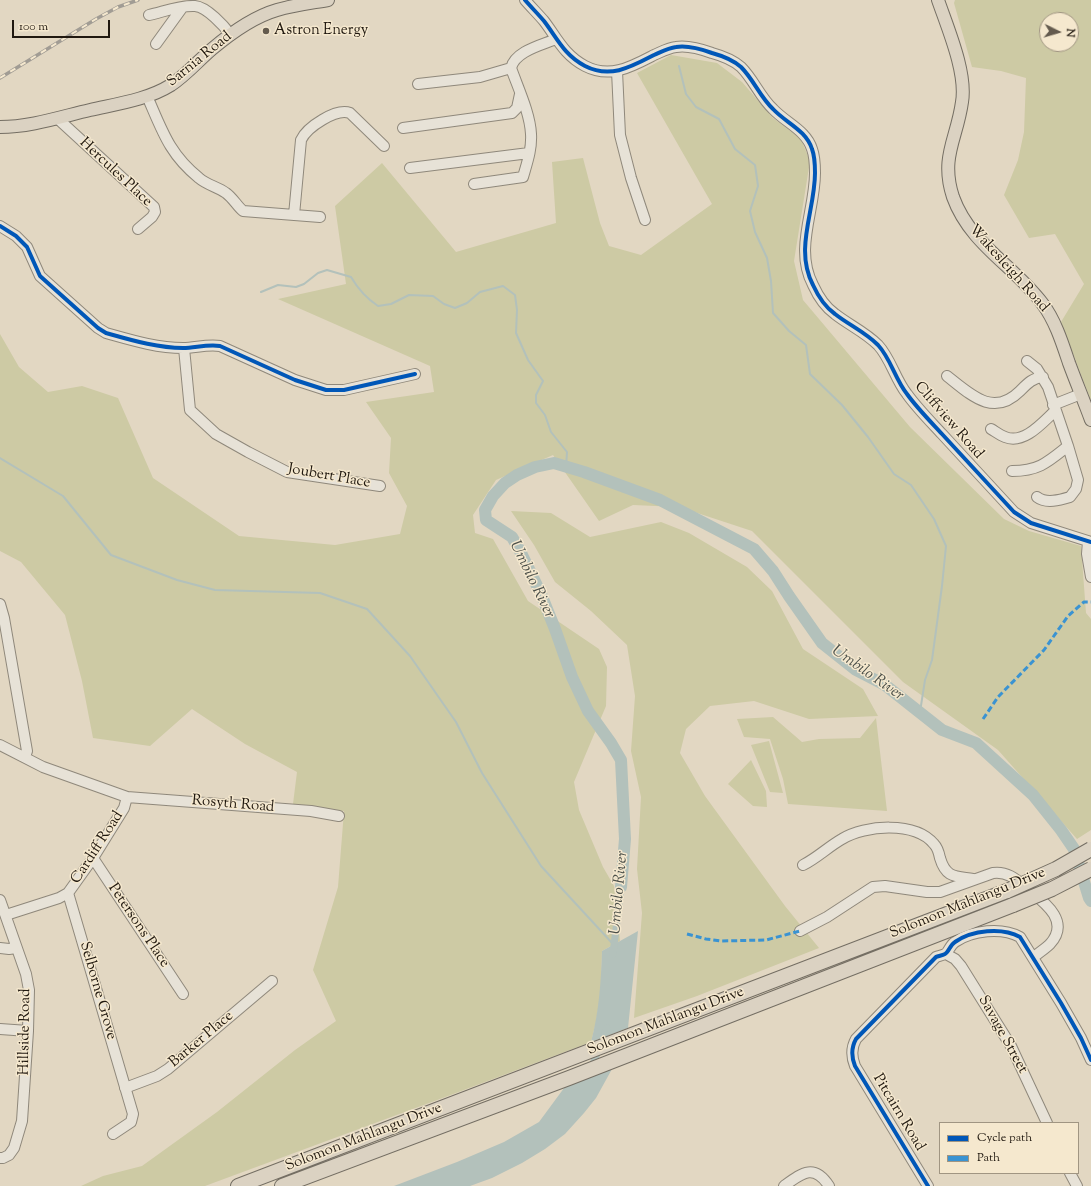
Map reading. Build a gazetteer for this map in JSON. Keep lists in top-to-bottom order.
{
  "streets": {
    "highway": ["Solomon Mahlangu Drive"],
    "main road": ["Sarnia Road", "Wakesleigh Road"],
    "street": [
      "Hercules Place",
      "Cliffview Road",
      "Joubert Place",
      "Rosyth Road",
      "Cardiff Road",
      "Petersons Place",
      "Selborne Grove",
      "Hillside Road",
      "Savage Street",
      "Barker Place",
      "Pitcairn Road"
    ]
  },
  "crossings": [
    ["Sarnia Road", "Hercules Place"],
    ["Rosyth Road", "Cardiff Road"],
    ["Cardiff Road", "Petersons Place"],
    ["Cardiff Road", "Selborne Grove"],
    ["Cardiff Road", "Hillside Road"],
    ["Selborne Grove", "Barker Place"],
    ["Savage Street", "Pitcairn Road"]
  ],
  "water": ["Umbilo River"],
  "places": ["Astron Energy"],
  "legend": ["Cycle path", "Path"],
  "scale_bar": "100 m",
  "north": "right"
}
